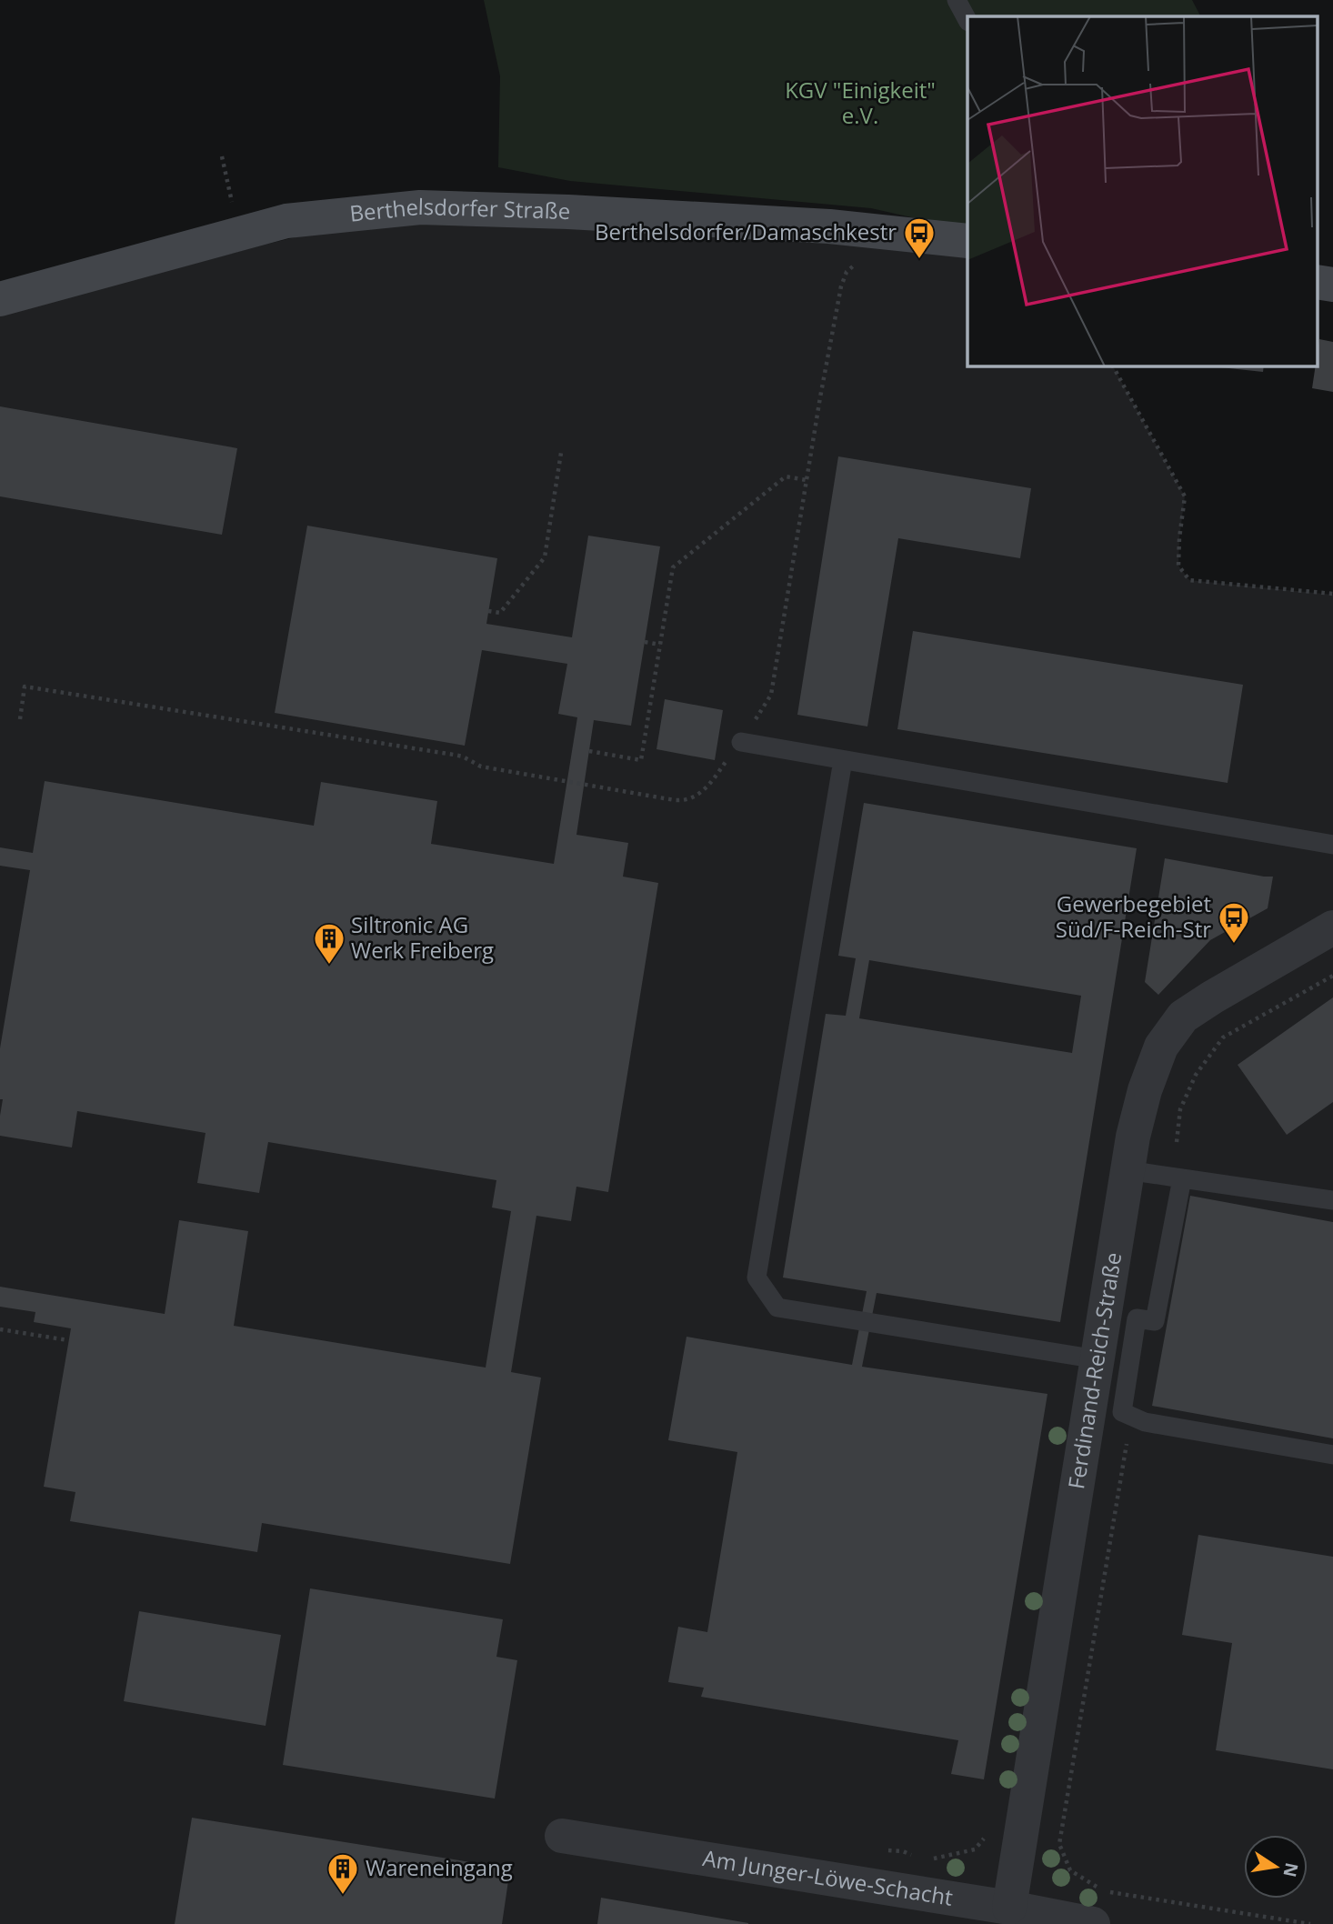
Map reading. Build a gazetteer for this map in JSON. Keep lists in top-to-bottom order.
{
  "streets": {
    "street": ["Berthelsdorfer Straße", "Ferdinand-Reich-Straße", "Am Junger-Löwe-Schacht"]
  },
  "crossings": [
    ["Ferdinand-Reich-Straße", "Am Junger-Löwe-Schacht"]
  ],
  "parks": ["KGV \"Einigkeit\" e.V."],
  "places": {
    "bus stop": ["Berthelsdorfer/Damaschkestr", "Gewerbegebiet Süd/F-Reich-Str"],
    "building": ["Siltronic AG Werk Freiberg", "Wareneingang"]
  },
  "north": "right"
}
